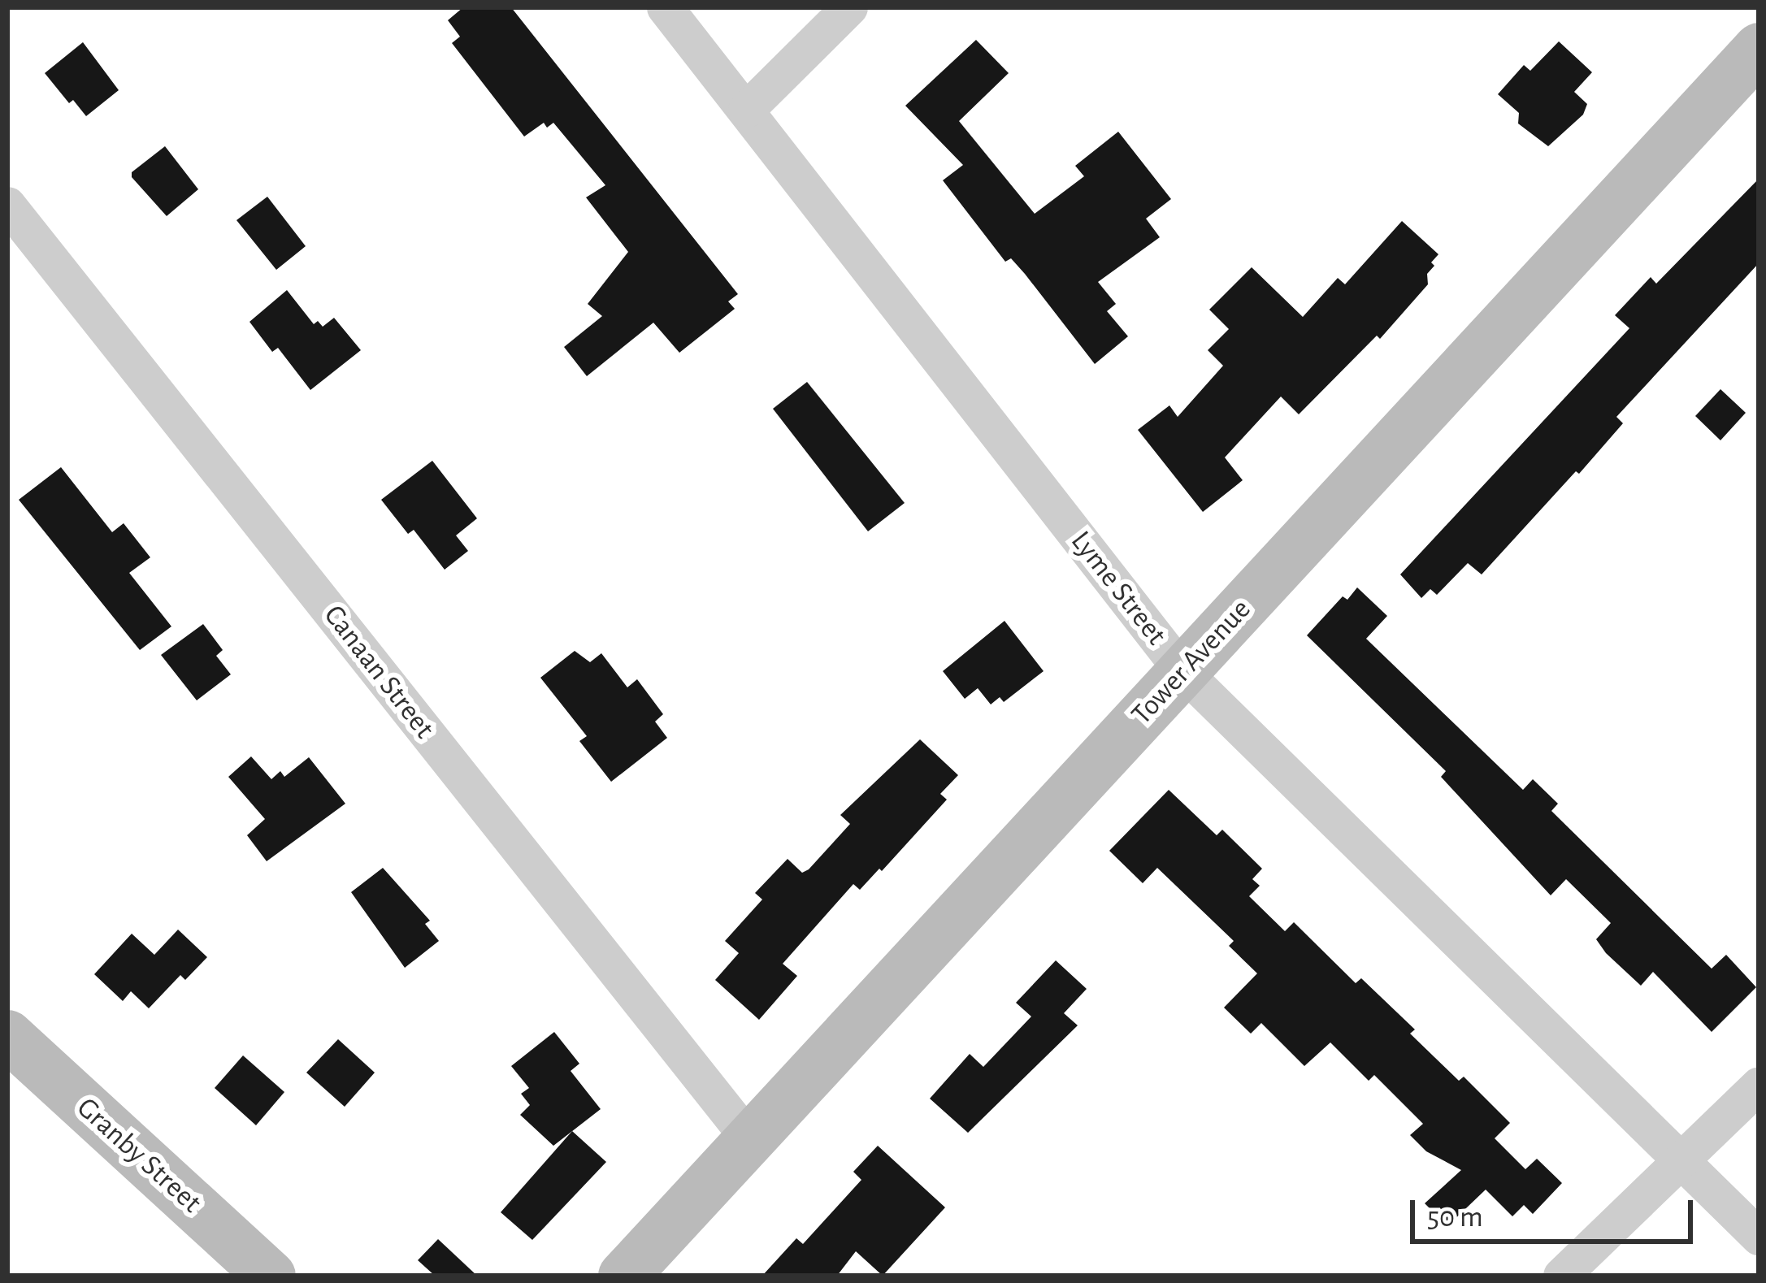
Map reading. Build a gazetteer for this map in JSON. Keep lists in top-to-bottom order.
{
  "streets": {
    "main road": ["Tower Avenue", "Granby Street"],
    "street": ["Lyme Street", "Canaan Street"]
  },
  "crossings": [
    ["Lyme Street", "Tower Avenue"],
    ["Tower Avenue", "Canaan Street"]
  ],
  "scale_bar": "50 m"
}
